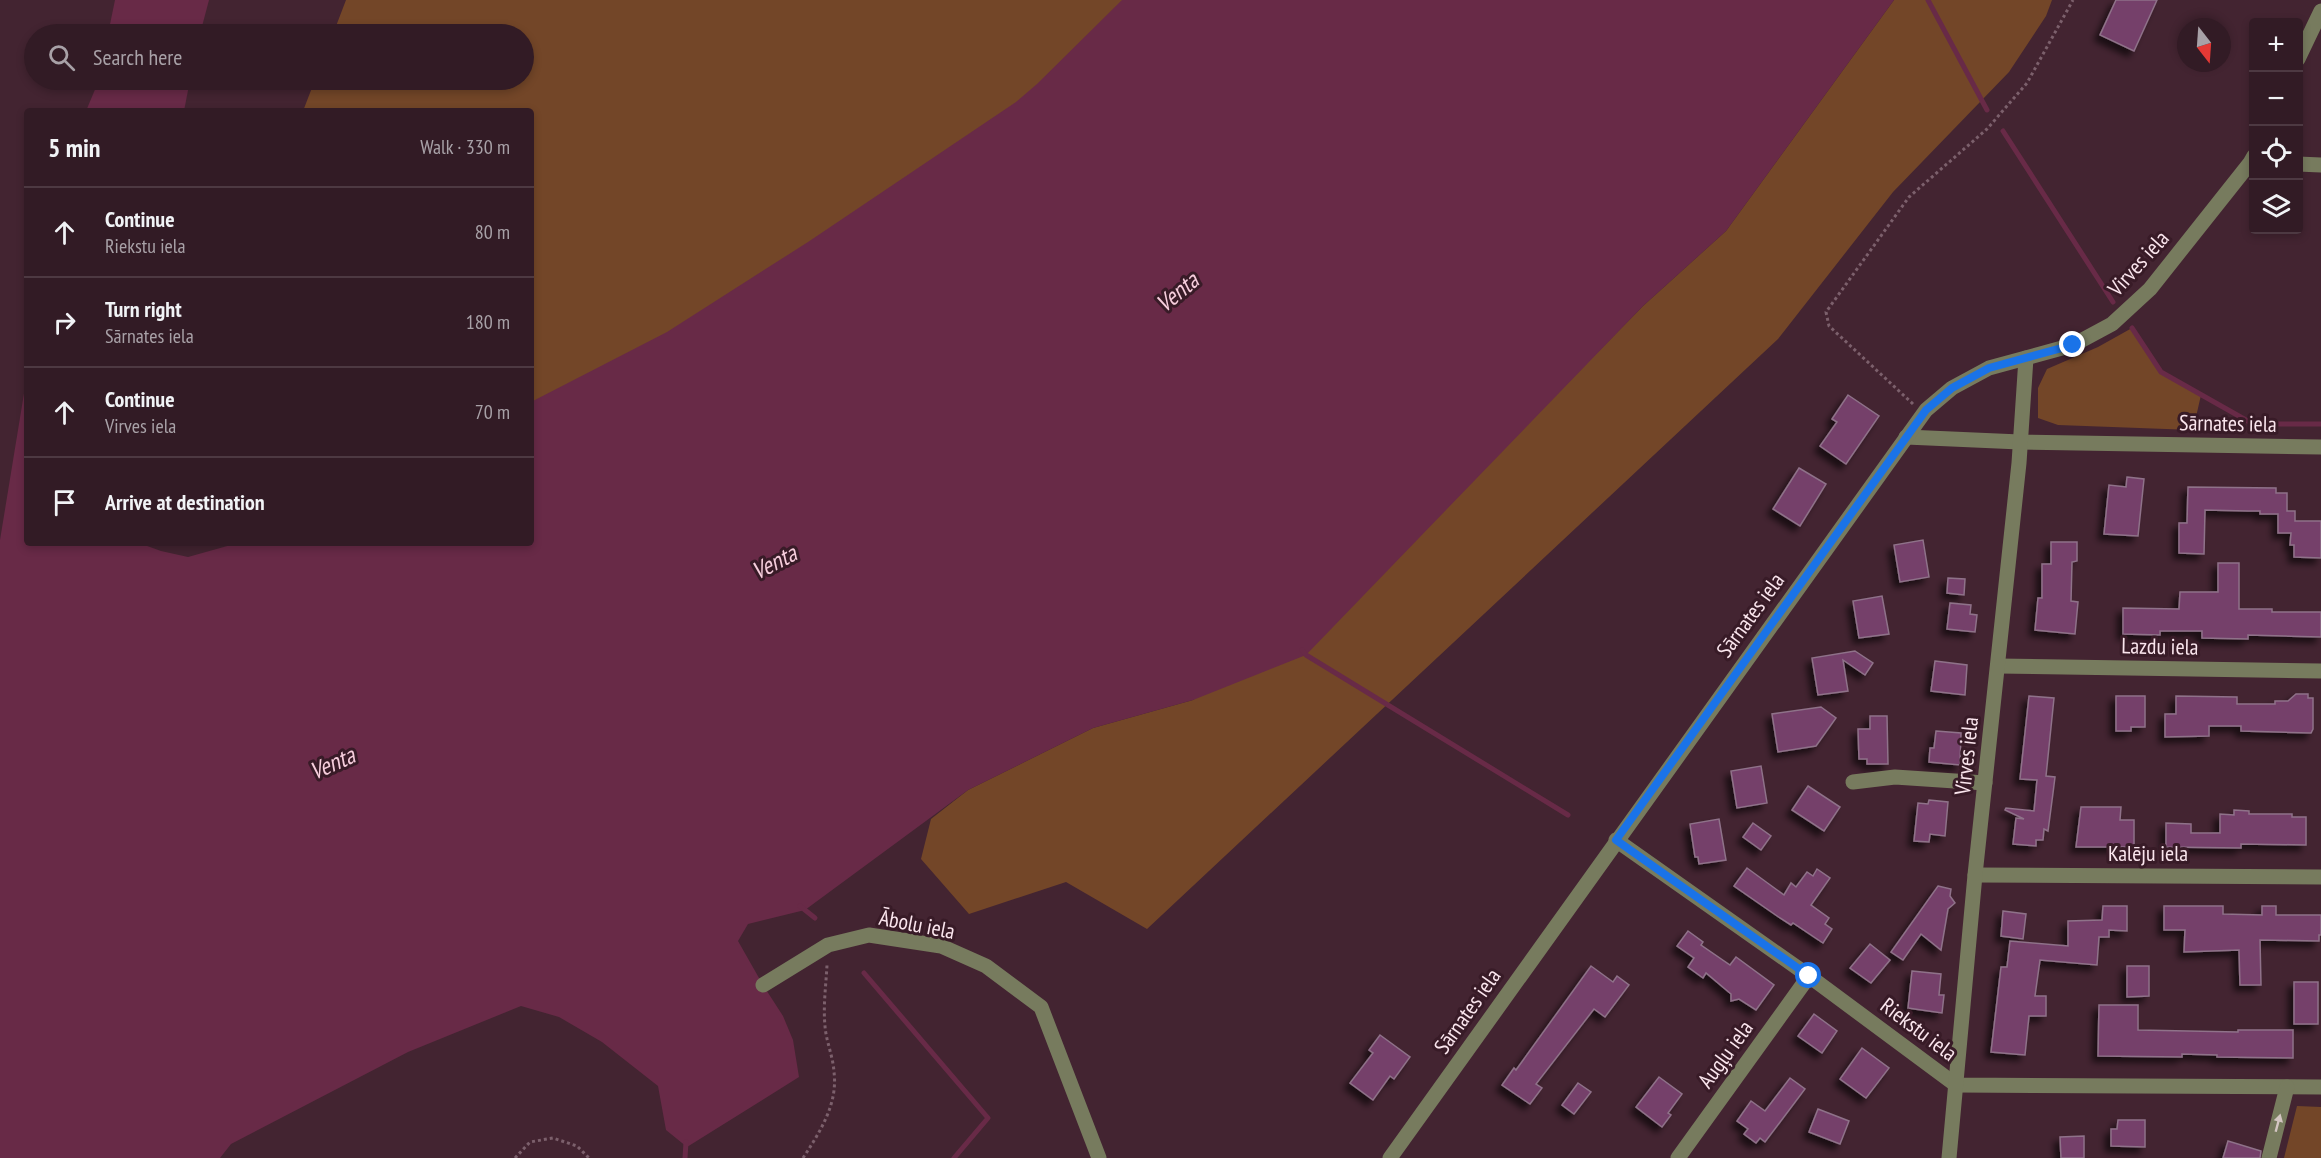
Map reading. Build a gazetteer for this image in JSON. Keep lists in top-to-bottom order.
{
  "streets": {
    "street": [
      "Virves iela",
      "Sārnates iela",
      "Lazdu iela",
      "Kalēju iela",
      "Ābolu iela",
      "Riekstu iela",
      "Augļu iela"
    ]
  },
  "crossings": [
    ["Virves iela", "Sārnates iela"],
    ["Virves iela", "Lazdu iela"],
    ["Virves iela", "Kalēju iela"],
    ["Virves iela", "Riekstu iela"],
    ["Sārnates iela", "Riekstu iela"],
    ["Riekstu iela", "Augļu iela"]
  ],
  "water": ["Venta"],
  "north": "bottom",
  "page": {
    "map_buttons": ["+", "−"],
    "search": "Search here",
    "heading": ["5 min", "Walk · 330 m"],
    "list": [
      ["Continue", "Riekstu iela", "80 m"],
      ["Turn right", "Sārnates iela", "180 m"],
      ["Continue", "Virves iela", "70 m"],
      "Arrive at destination"
    ]
  }
}
